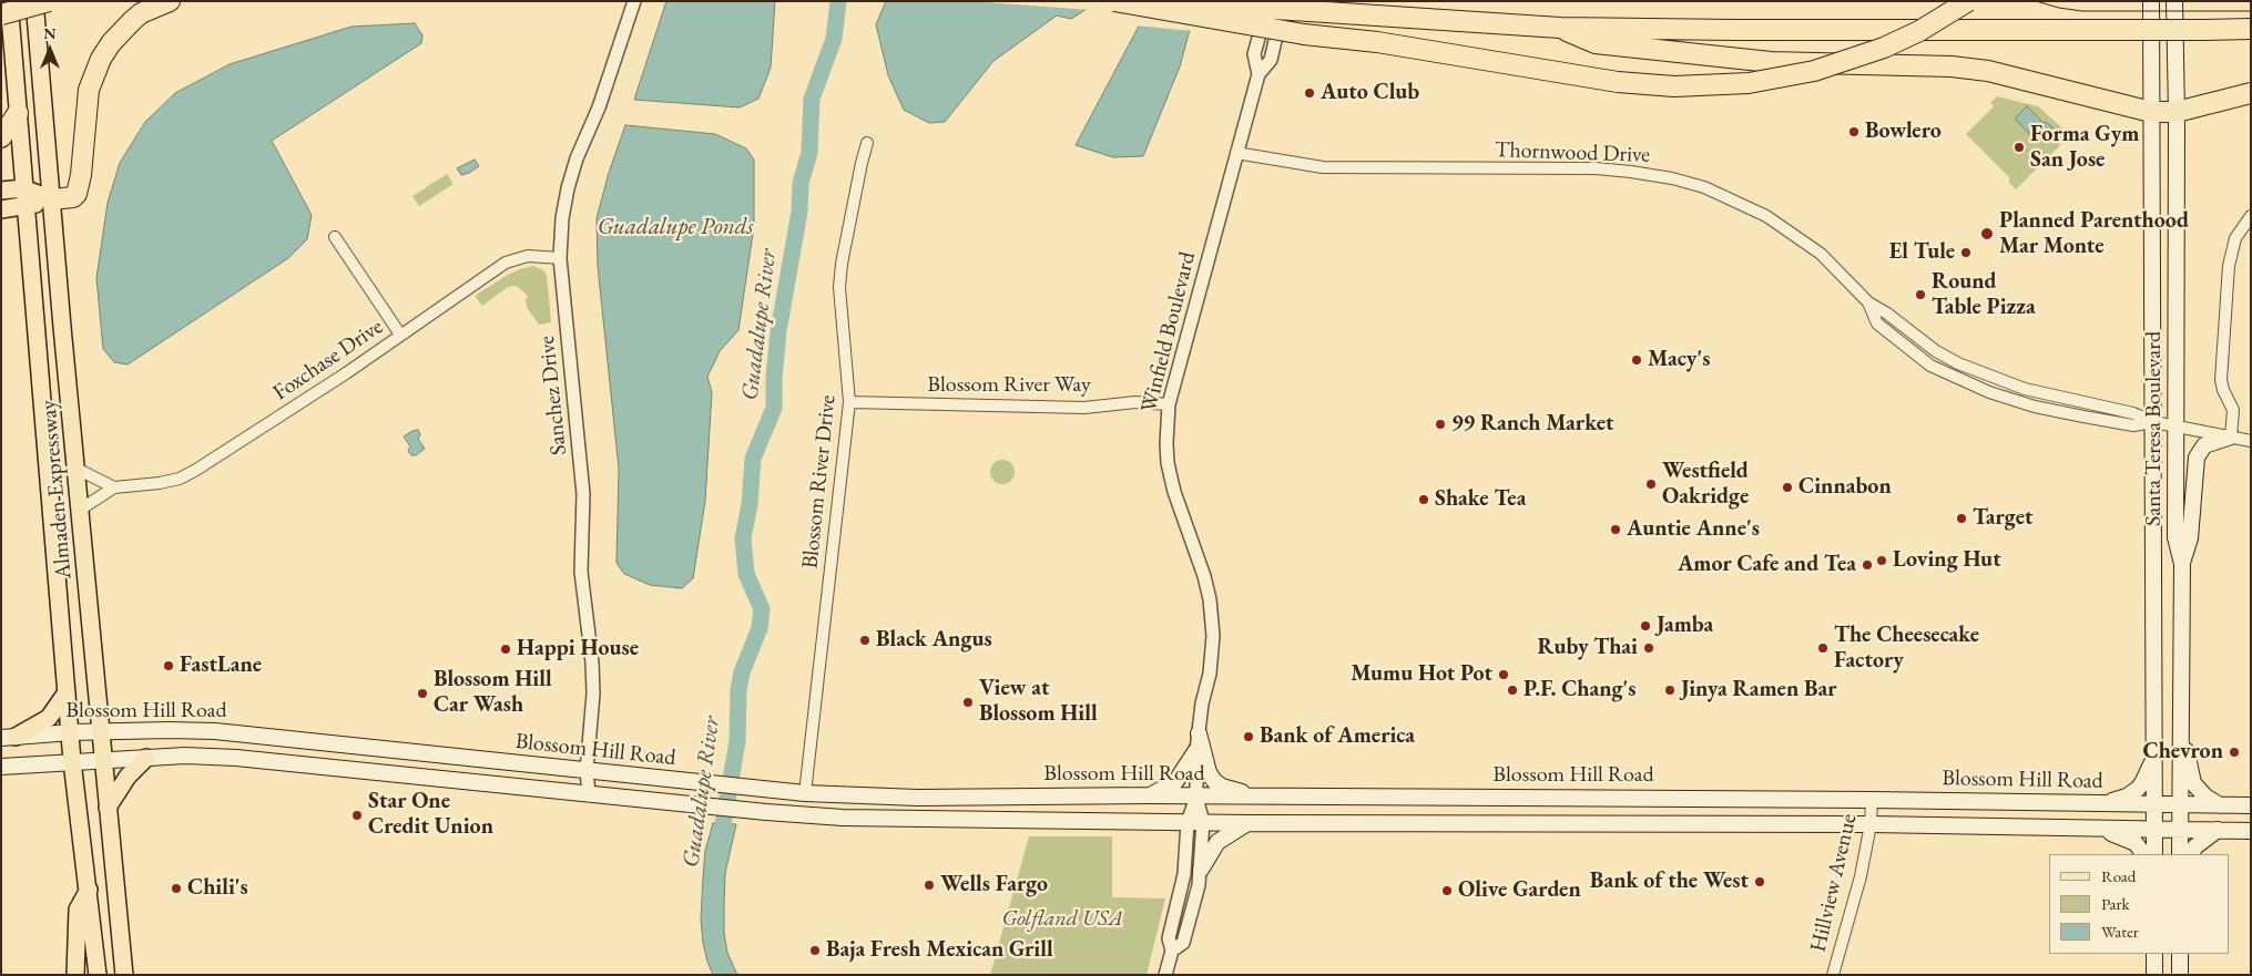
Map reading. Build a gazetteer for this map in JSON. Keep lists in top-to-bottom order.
{
  "streets": {
    "main road": ["Santa Teresa Boulevard", "Almaden Expressway", "Blossom Hill Road"],
    "street": [
      "Thornwood Drive",
      "Winfield Boulevard",
      "Foxchase Drive",
      "Blossom River Way",
      "Sanchez Drive",
      "Blossom River Drive",
      "Hillview Avenue"
    ]
  },
  "crossings": [
    ["Thornwood Drive", "Winfield Boulevard"],
    ["Thornwood Drive", "Santa Teresa Boulevard"],
    ["Winfield Boulevard", "Blossom River Way"],
    ["Winfield Boulevard", "Blossom Hill Road"],
    ["Foxchase Drive", "Sanchez Drive"],
    ["Foxchase Drive", "Almaden Expressway"],
    ["Blossom River Way", "Blossom River Drive"],
    ["Sanchez Drive", "Blossom Hill Road"],
    ["Santa Teresa Boulevard", "Blossom Hill Road"],
    ["Blossom River Drive", "Blossom Hill Road"],
    ["Almaden Expressway", "Blossom Hill Road"],
    ["Blossom Hill Road", "Hillview Avenue"]
  ],
  "water": ["Guadalupe Ponds", "Guadalupe River"],
  "parks": ["Golfland USA"],
  "places": [
    "Auto Club",
    "Bowlero",
    "Forma Gym San Jose",
    "Planned Parenthood Mar Monte",
    "El Tule",
    "Round Table Pizza",
    "Macy's",
    "99 Ranch Market",
    "Westfield Oakridge",
    "Cinnabon",
    "Shake Tea",
    "Target",
    "Auntie Anne's",
    "Loving Hut",
    "Amor Cafe and Tea",
    "Jamba",
    "Black Angus",
    "Ruby Thai",
    "The Cheesecake Factory",
    "Happi House",
    "FastLane",
    "Mumu Hot Pot",
    "P.F. Chang's",
    "Jinya Ramen Bar",
    "Blossom Hill Car Wash",
    "View at Blossom Hill",
    "Bank of America",
    "Chevron",
    "Star One Credit Union",
    "Bank of the West",
    "Wells Fargo",
    "Chili's",
    "Olive Garden",
    "Baja Fresh Mexican Grill"
  ],
  "legend": ["Road", "Park", "Water"],
  "north": "top"
}
